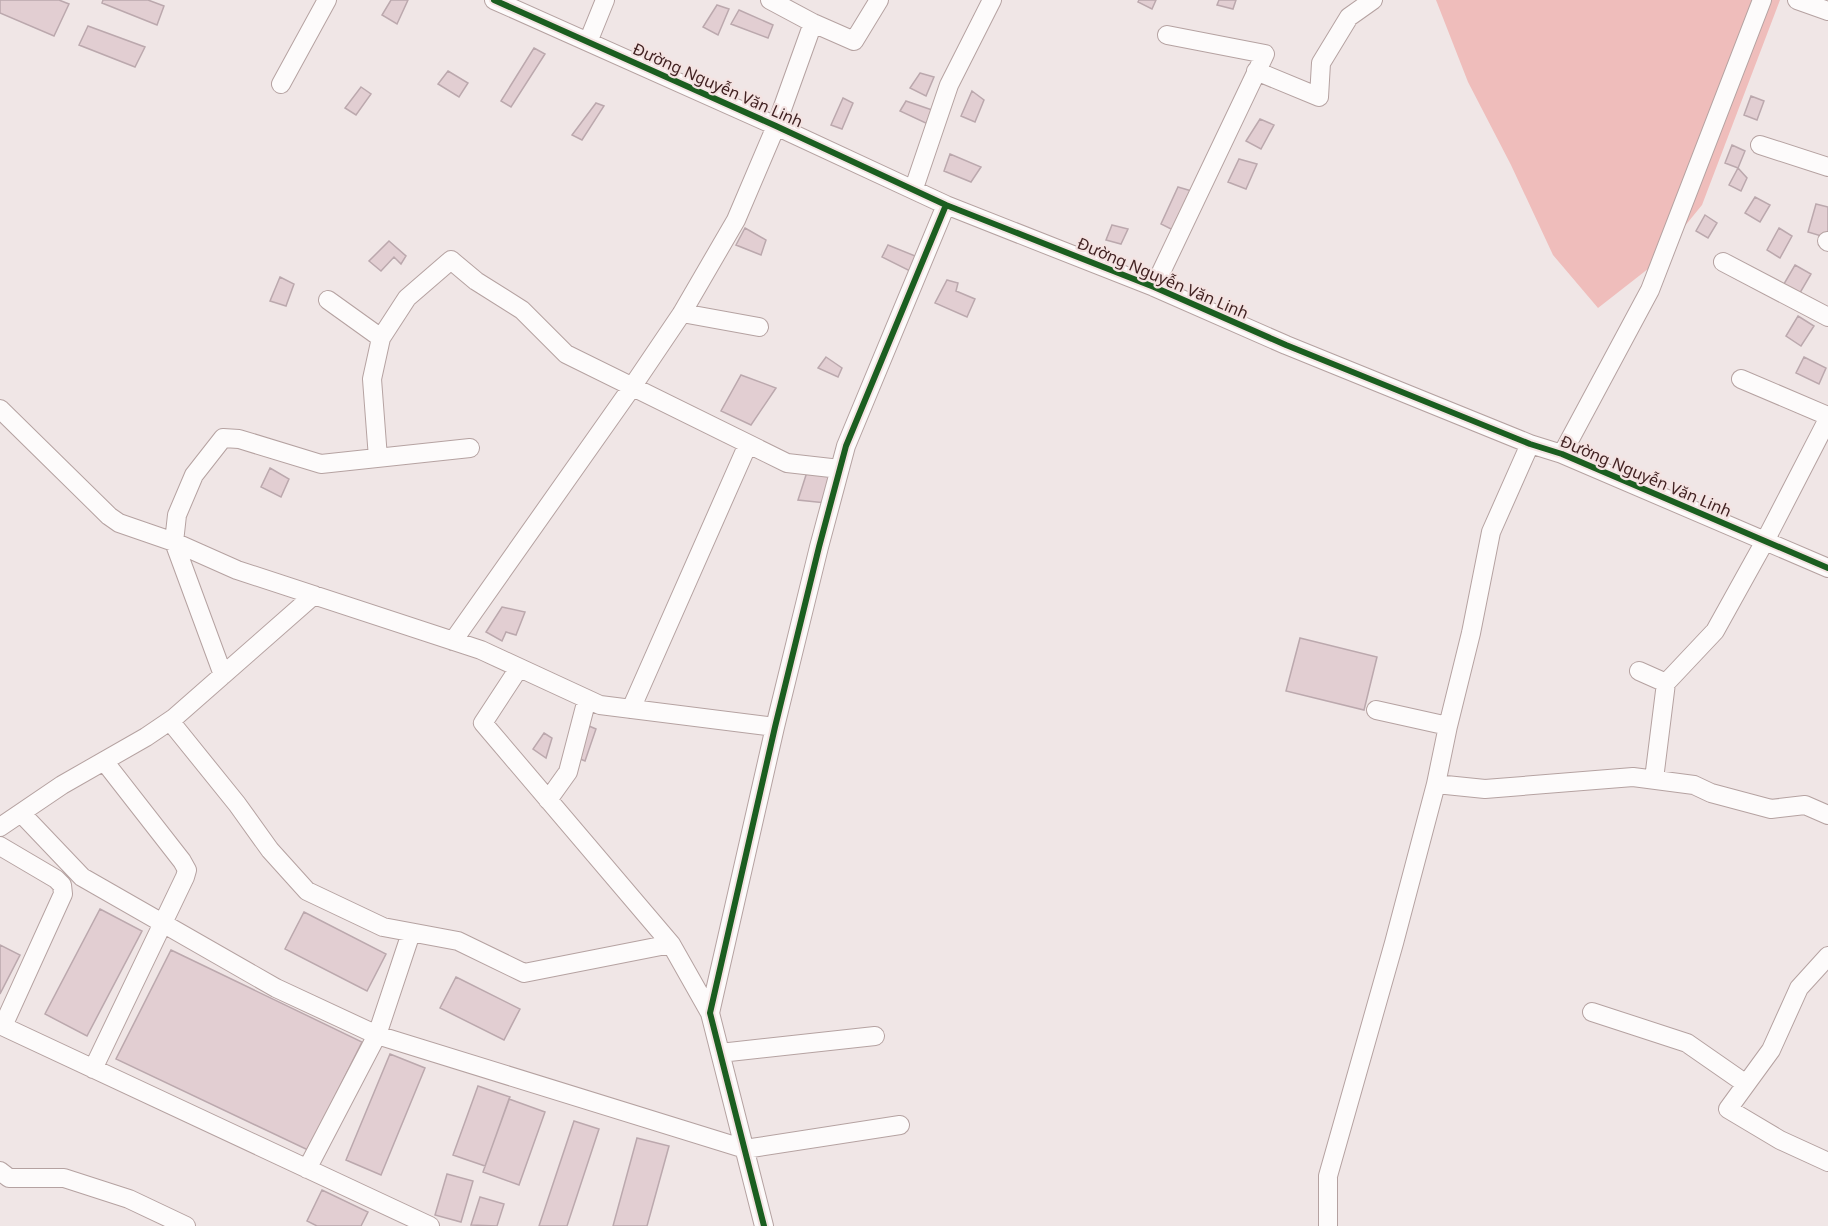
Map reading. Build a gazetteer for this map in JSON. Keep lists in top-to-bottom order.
{
  "streets": {
    "street": ["Đường Nguyễn Văn Linh"]
  }
}
